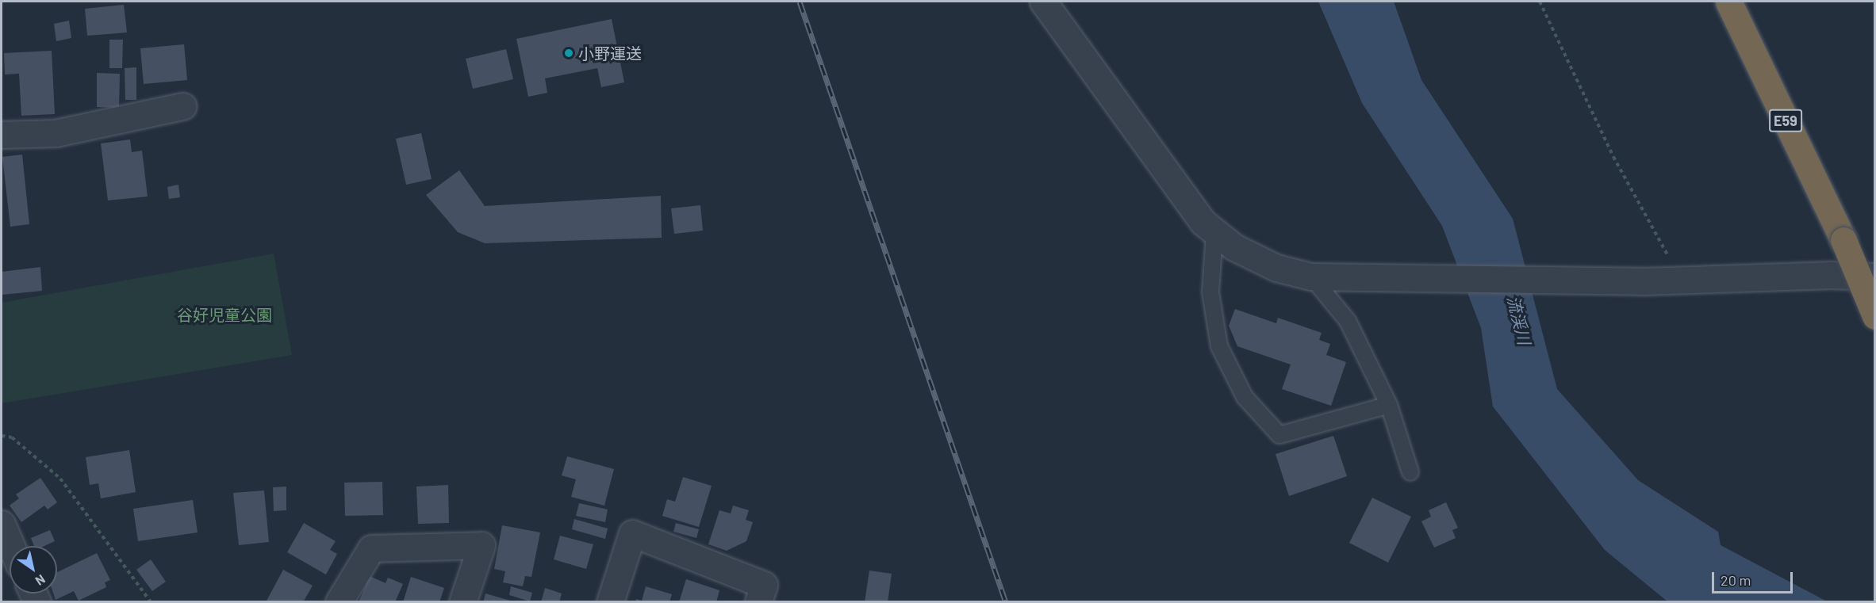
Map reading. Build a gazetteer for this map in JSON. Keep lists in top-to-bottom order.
{
  "streets": {
    "highway": ["E59"]
  },
  "water": ["流渓川"],
  "parks": ["谷好児童公園"],
  "places": ["小野運送"],
  "scale_bar": "20 m",
  "north": "bottom right"
}
